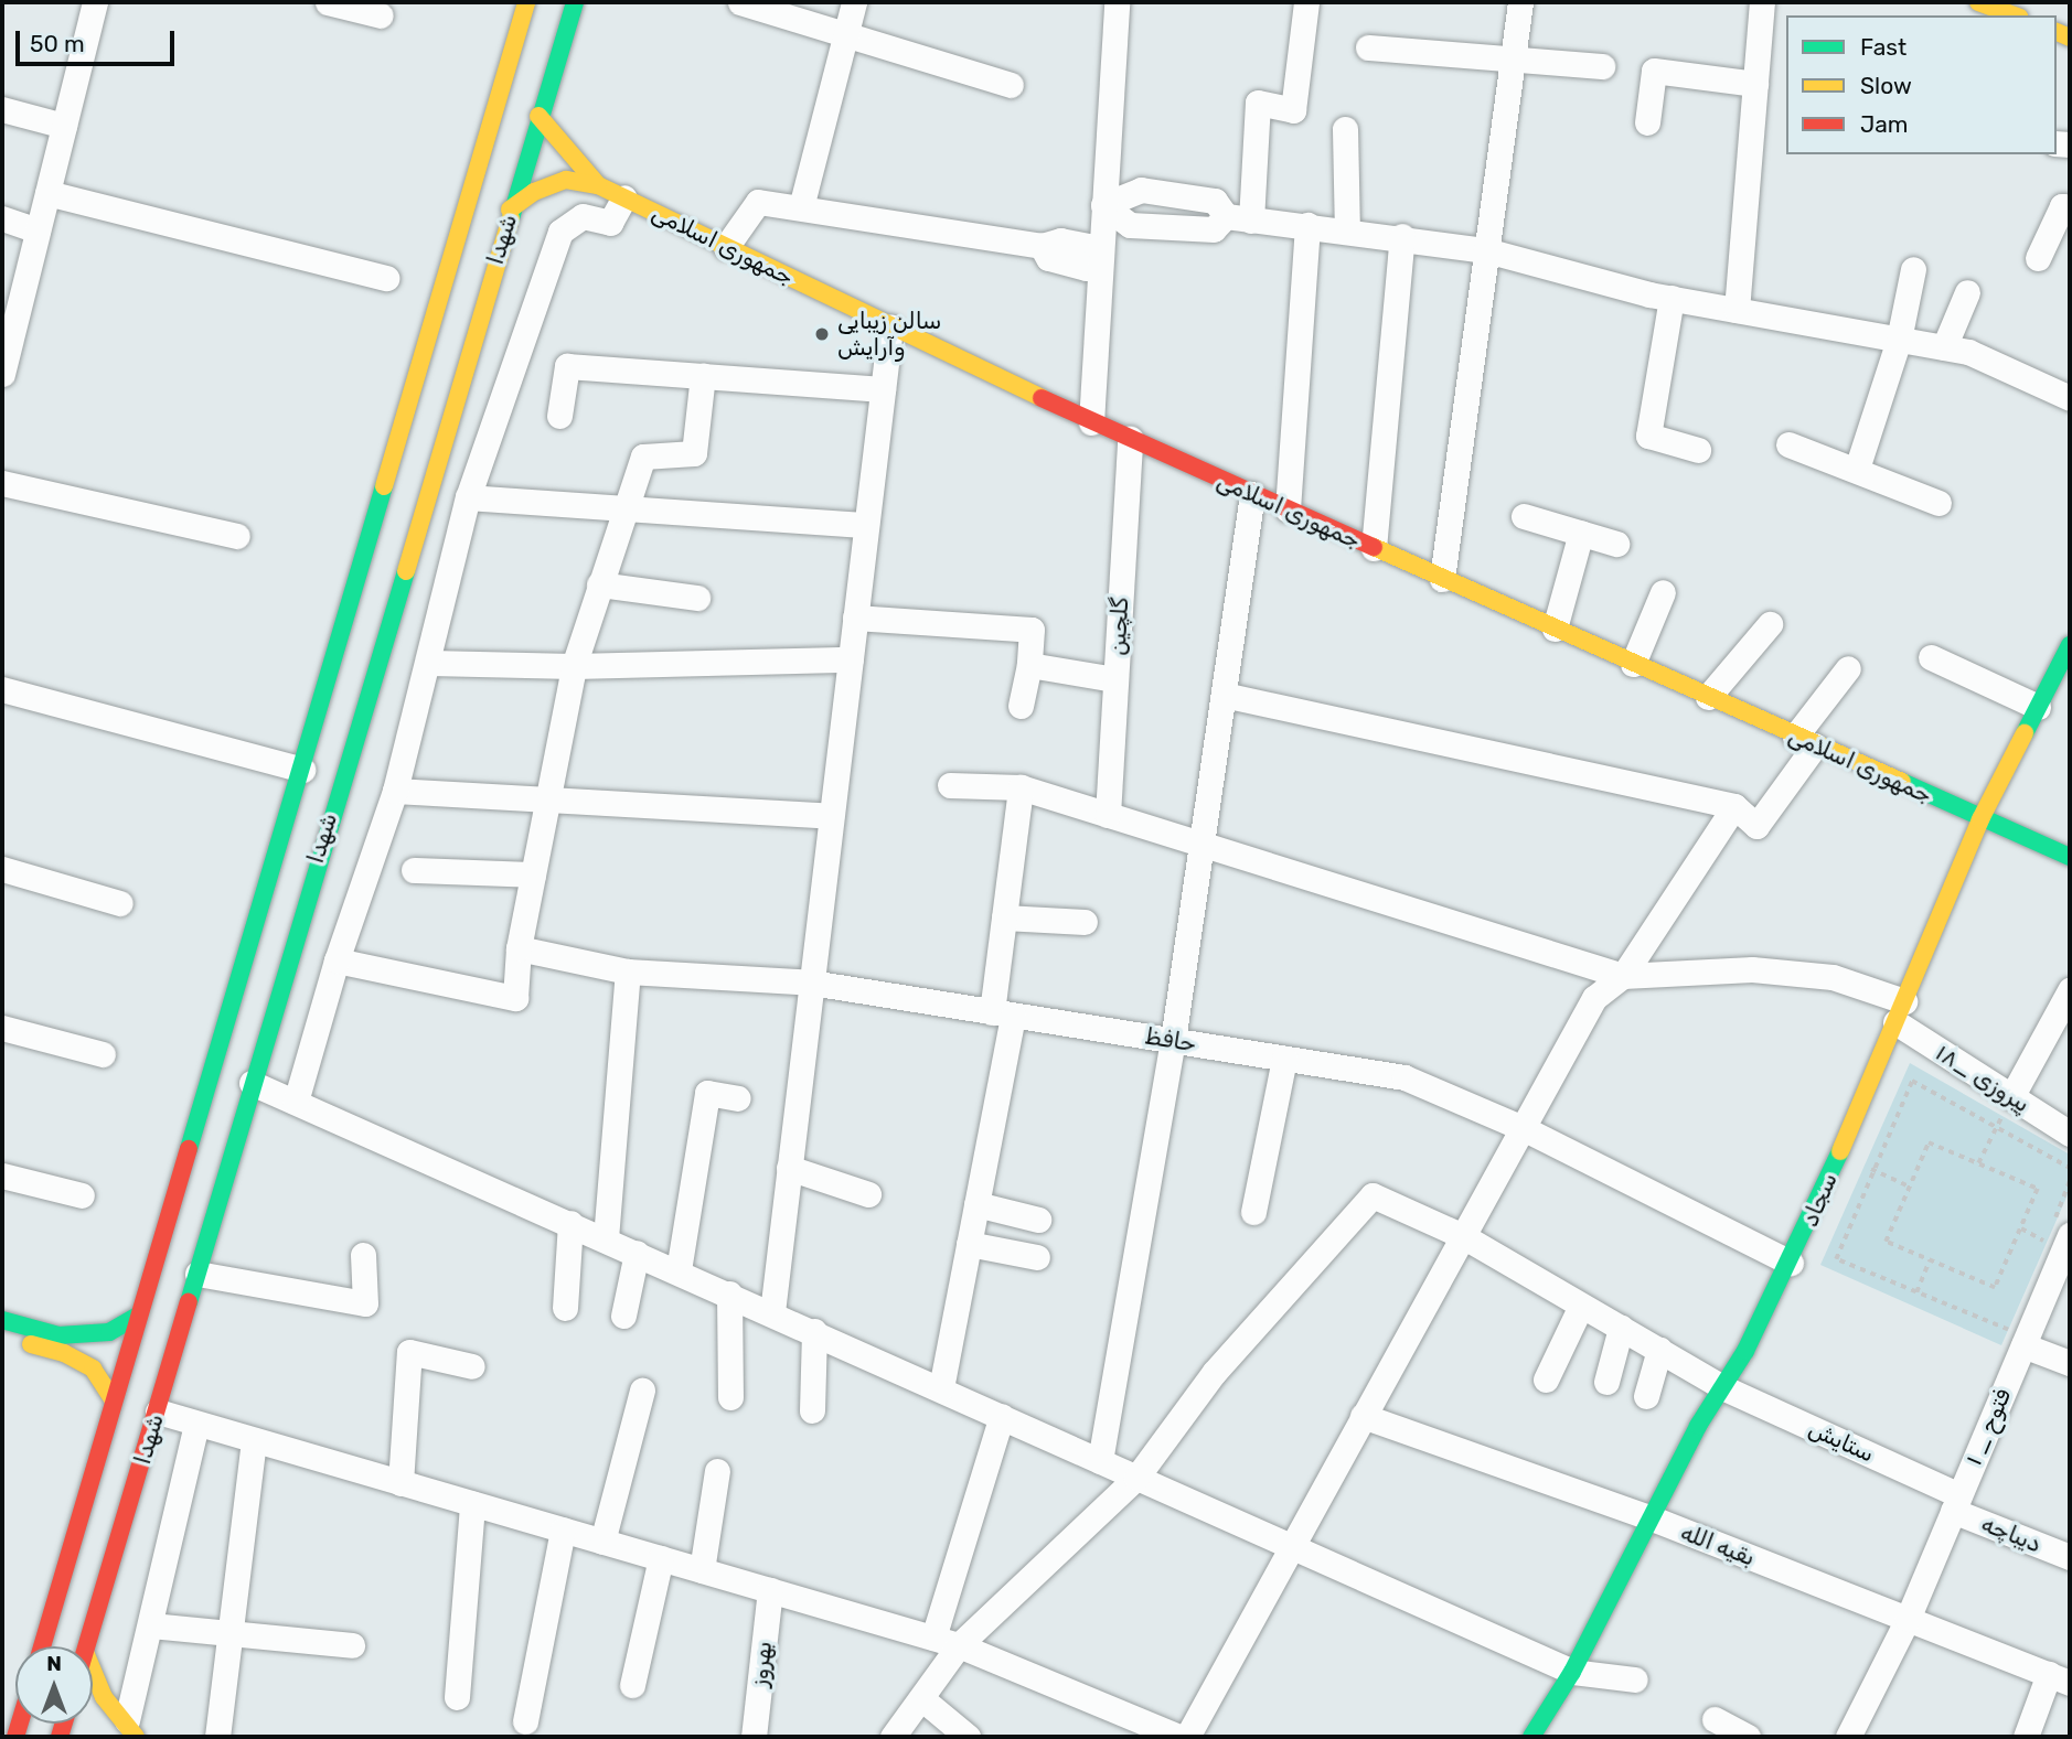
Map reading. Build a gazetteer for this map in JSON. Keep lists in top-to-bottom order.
{
  "streets": {
    "main road": ["شهدا", "جمهوری اسلامی", "سجاد"],
    "street": [
      "گلچین",
      "حافظ",
      "پیروزی _۱۸",
      "فتوح _ ۱",
      "ستایش",
      "دیباچه",
      "بقیه الله",
      "بهروز"
    ]
  },
  "crossings": [
    ["شهدا", "جمهوری اسلامی"],
    ["جمهوری اسلامی", "گلچین"],
    ["جمهوری اسلامی", "سجاد"],
    ["حافظ", "سجاد"],
    ["پیروزی _۱۸", "سجاد"],
    ["سجاد", "ستایش"],
    ["سجاد", "بقیه الله"],
    ["فتوح _ ۱", "ستایش"],
    ["فتوح _ ۱", "دیباچه"],
    ["فتوح _ ۱", "بقیه الله"],
    ["ستایش", "دیباچه"]
  ],
  "places": ["سالن زیبایی وآرایش"],
  "legend": ["Fast", "Slow", "Jam"],
  "scale_bar": "50 m",
  "north": "top"
}
